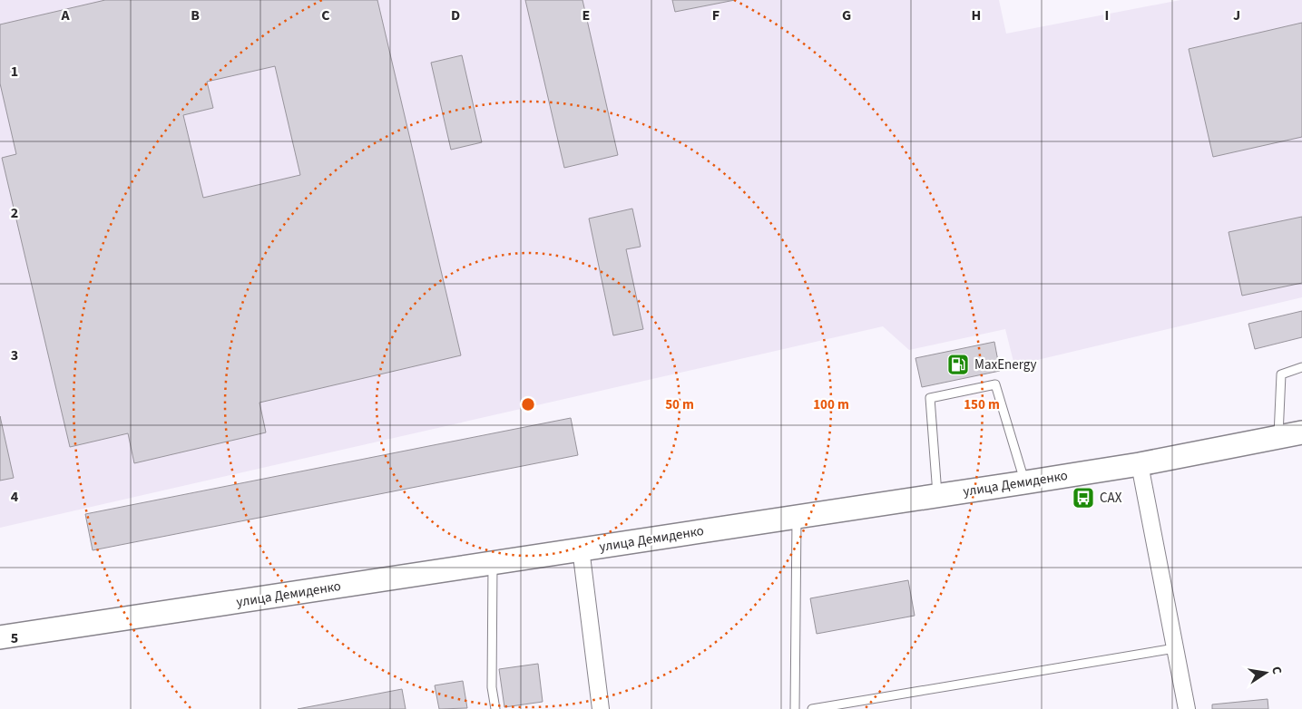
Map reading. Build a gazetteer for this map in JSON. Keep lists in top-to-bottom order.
{
  "streets": {
    "main road": ["улица Демиденко"]
  },
  "places": {
    "fuel station": ["MaxEnergy"],
    "bus stop": ["САХ"]
  },
  "north": "right",
  "grid": {
    "columns": [
      "A",
      "B",
      "C",
      "D",
      "E",
      "F",
      "G",
      "H",
      "I",
      "J"
    ],
    "rows": [
      "1",
      "2",
      "3",
      "4",
      "5"
    ]
  },
  "rings": ["50 m", "100 m", "150 m"]
}
